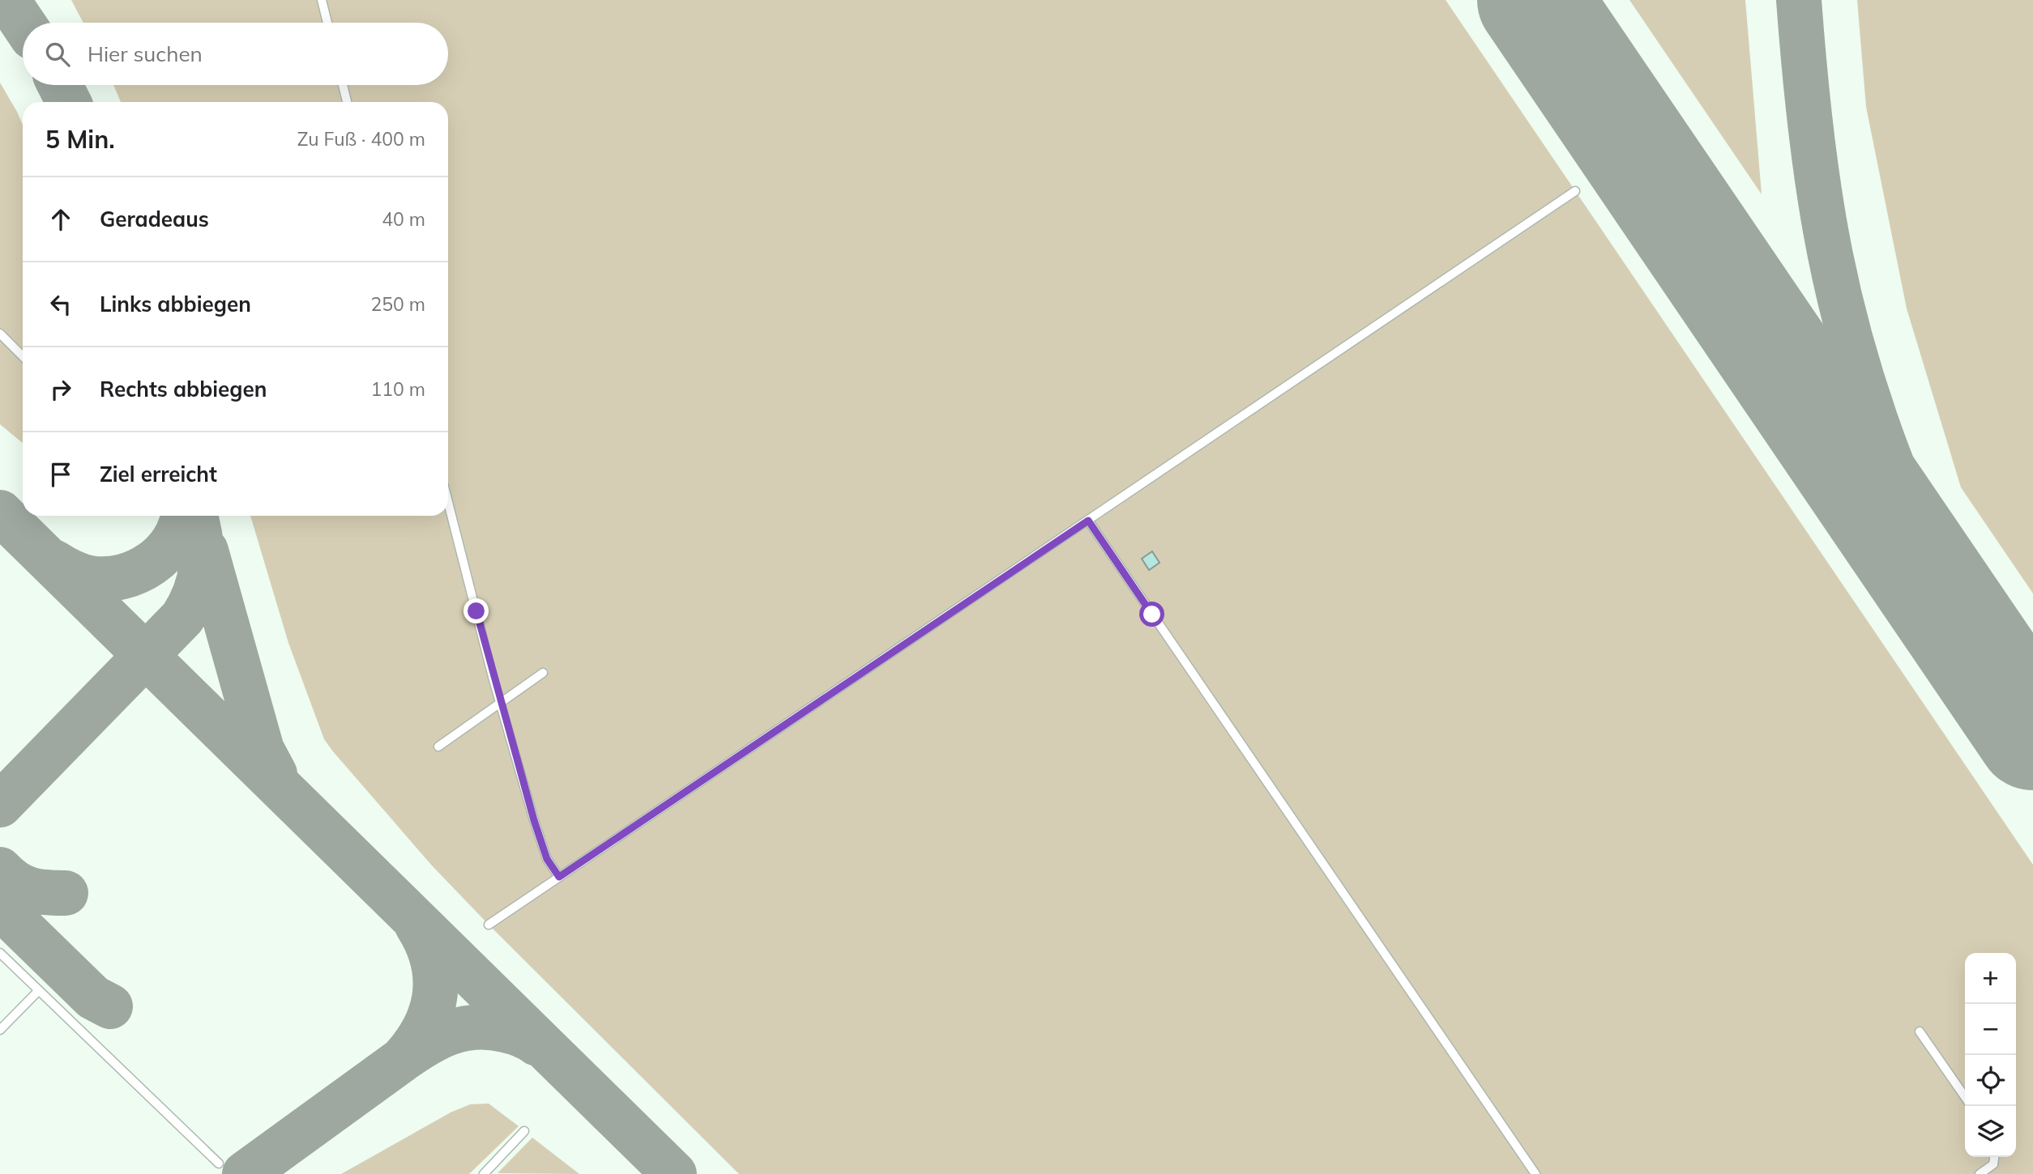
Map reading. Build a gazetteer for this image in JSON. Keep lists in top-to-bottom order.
{
  "page": {
    "search": "Hier suchen",
    "heading": ["5 Min.", "Zu Fuß · 400 m"],
    "list": [
      ["Geradeaus", "40 m"],
      ["Links abbiegen", "250 m"],
      ["Rechts abbiegen", "110 m"],
      "Ziel erreicht"
    ],
    "map_buttons": ["+", "−"]
  }
}
